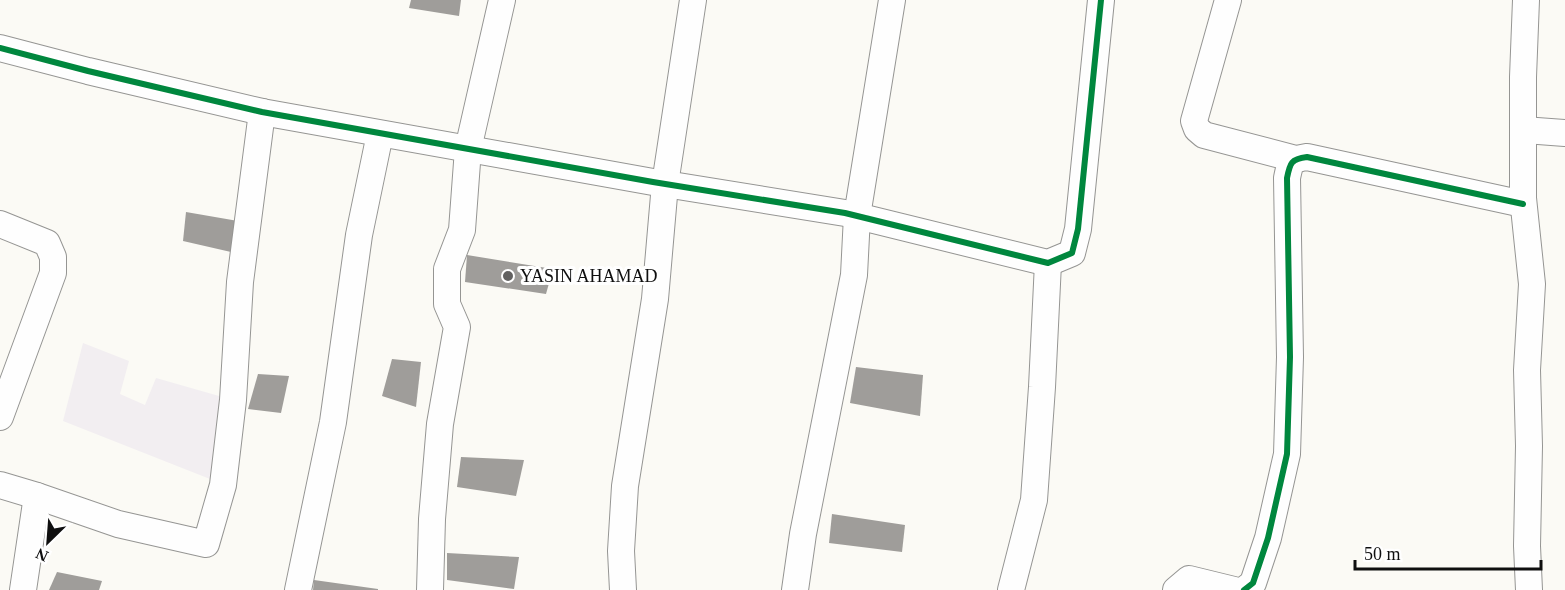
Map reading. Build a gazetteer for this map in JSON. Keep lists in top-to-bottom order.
{
  "places": ["YASIN AHAMAD"],
  "scale_bar": "50 m",
  "north": "bottom left"
}
